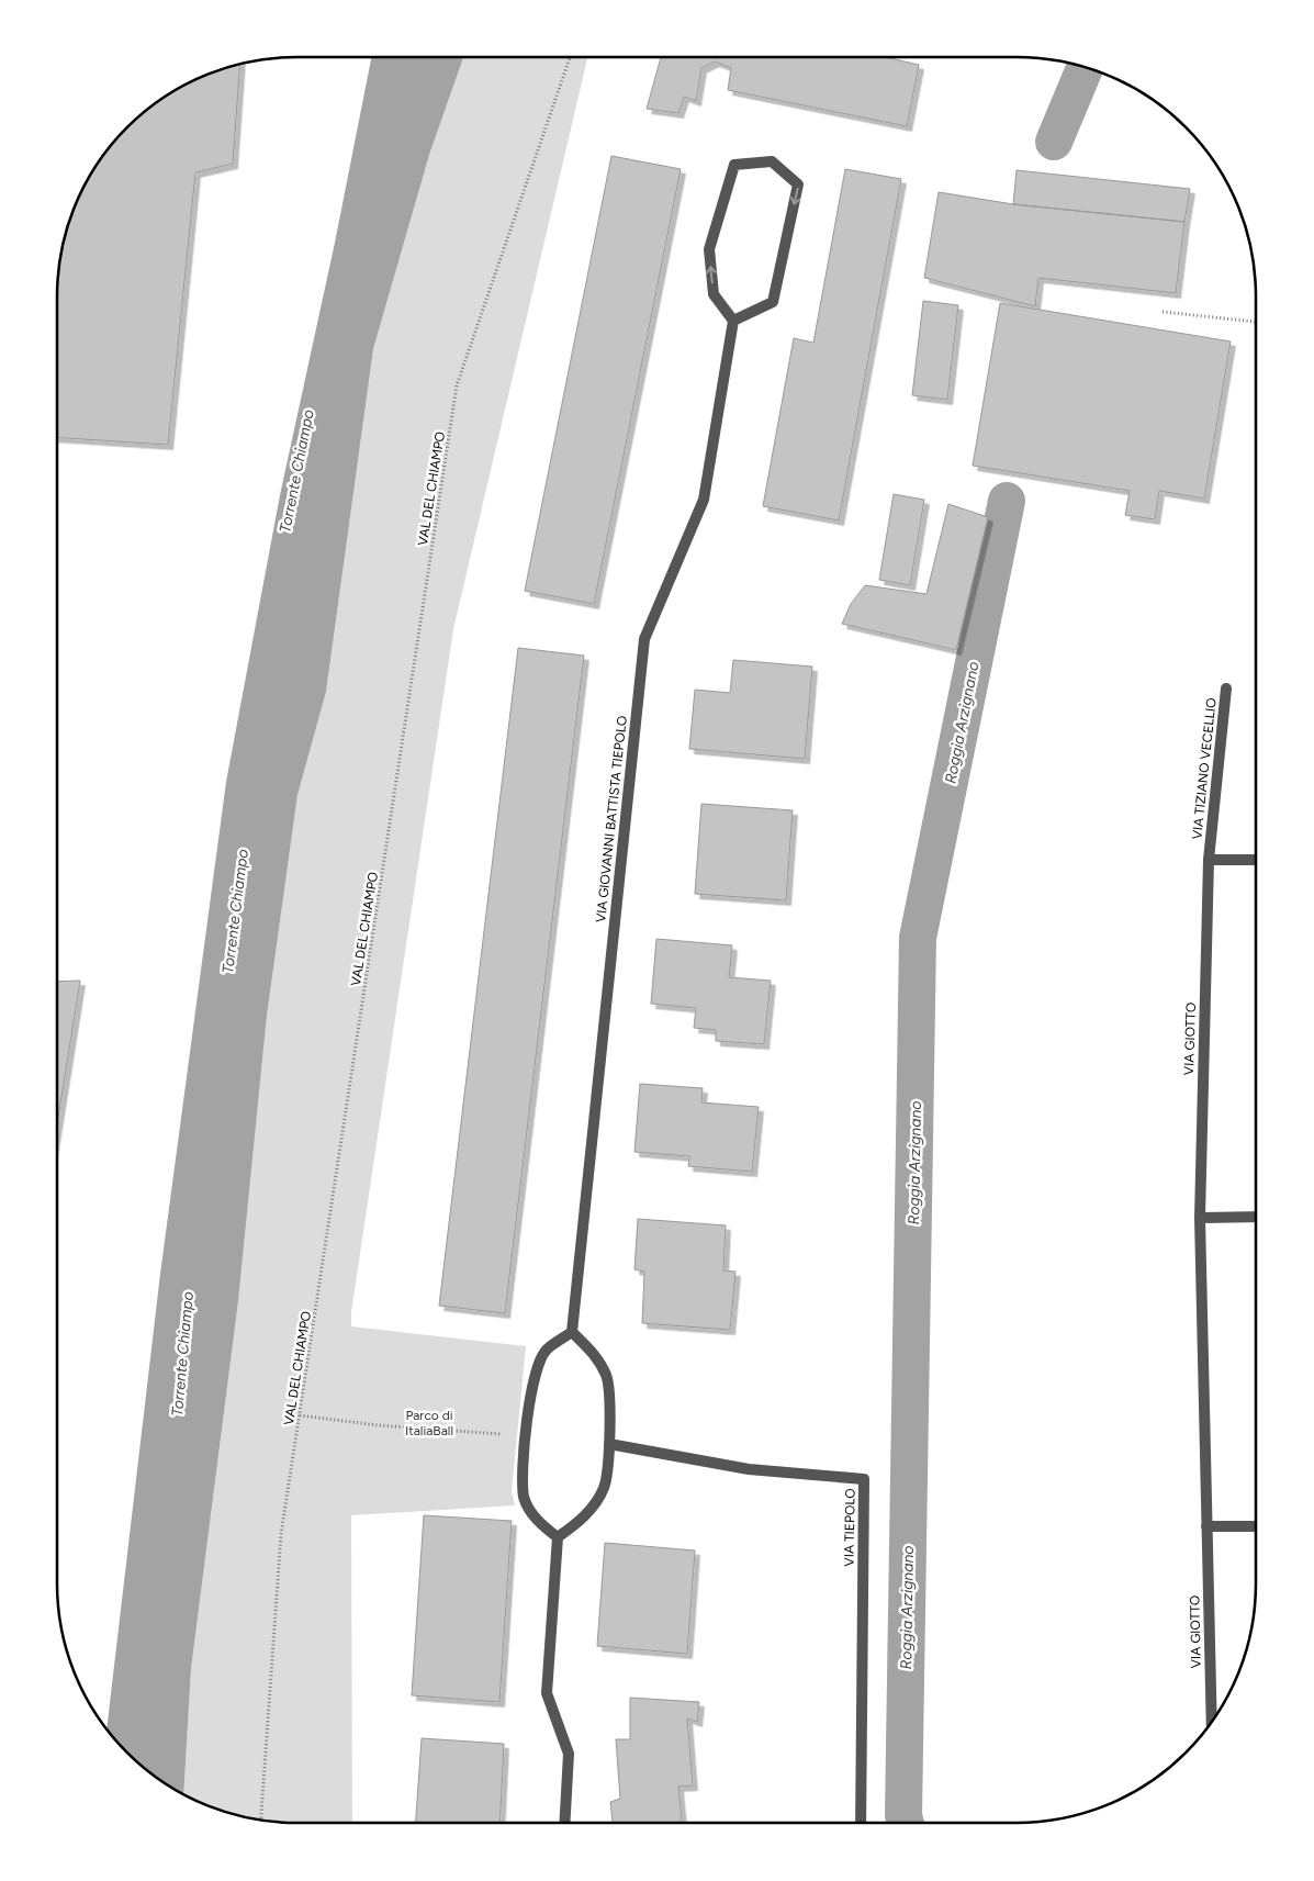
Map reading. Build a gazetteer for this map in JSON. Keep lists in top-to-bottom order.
{
  "streets": {
    "street": [
      "VIA TIZIANO VECELLIO",
      "VIA GIOVANNI BATTISTA TIEPOLO",
      "VIA GIOTTO",
      "VIA TIEPOLO"
    ],
    "path": ["VAL DEL CHIAMPO"]
  },
  "crossings": [
    ["VIA TIZIANO VECELLIO", "VIA GIOTTO"]
  ],
  "water": ["Torrente Chiampo", "Roggia Arzignano"],
  "parks": ["Parco di ItaliaBall"]
}
